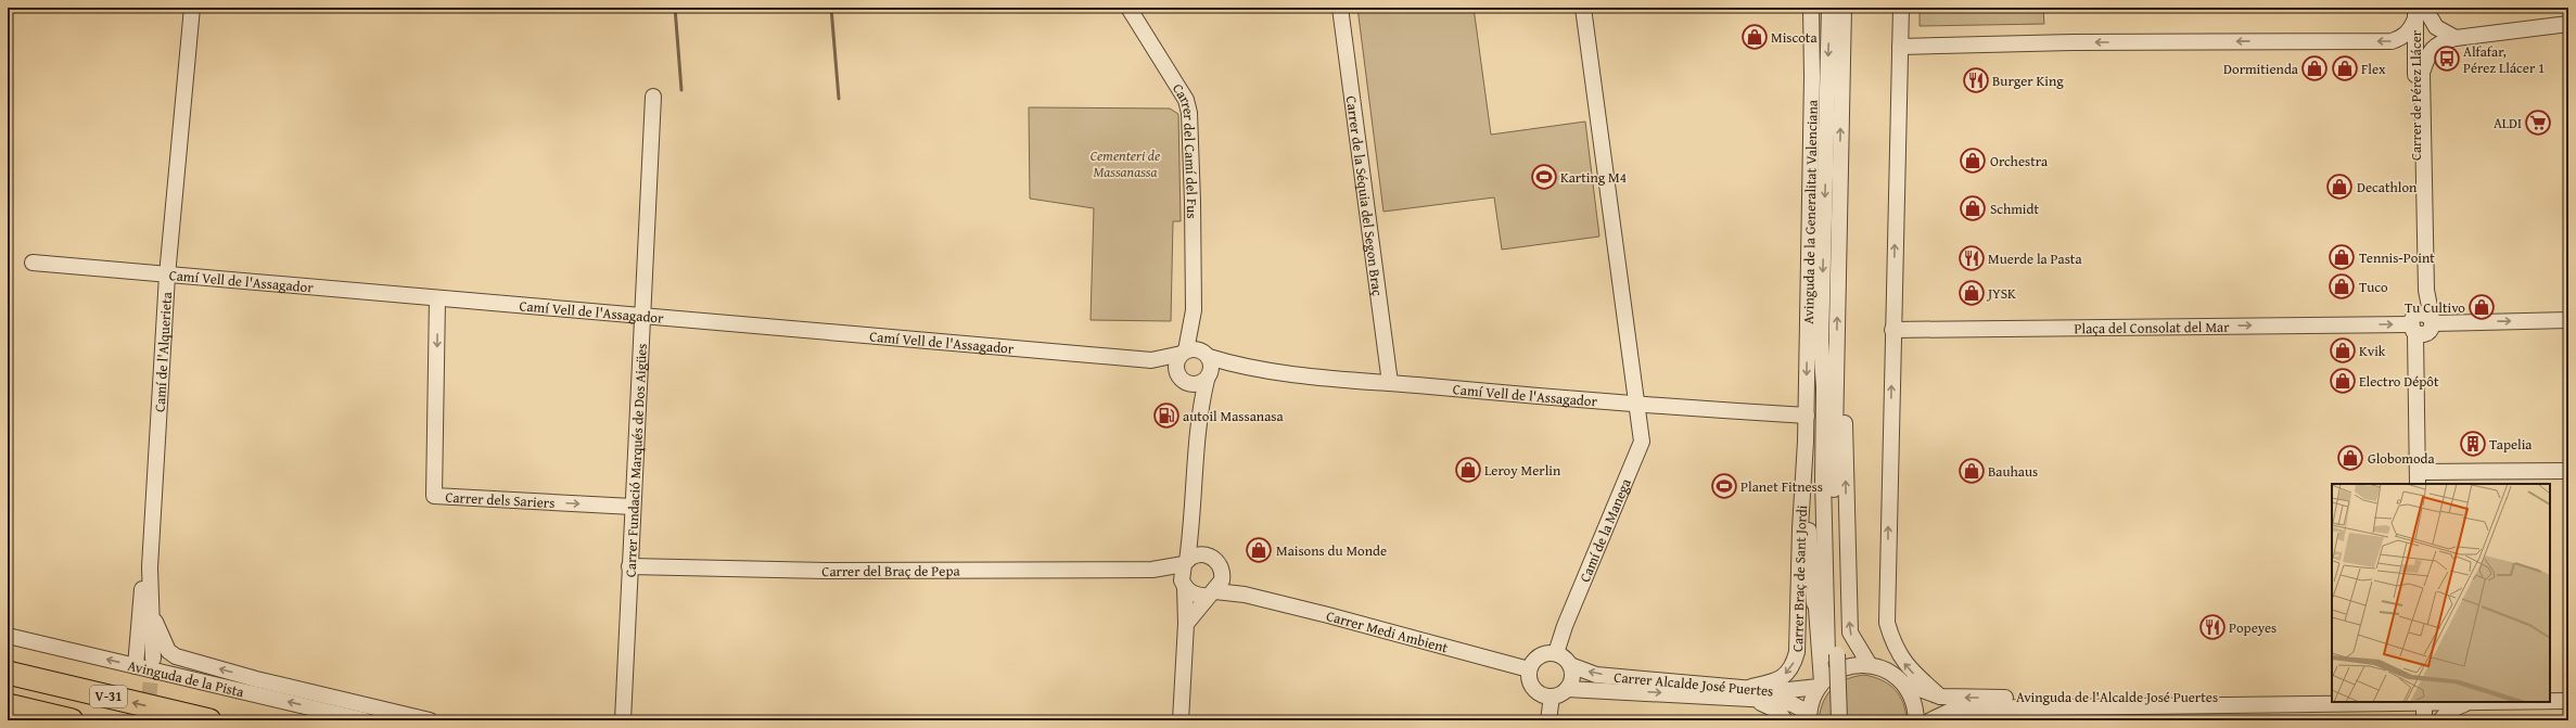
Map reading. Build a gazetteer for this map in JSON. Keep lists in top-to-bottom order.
{
  "streets": {
    "highway": ["V-31"],
    "street": [
      "Carrer de Pérez Llácer",
      "Carrer del Camí del Fus",
      "Carrer de la Séquia del Segon Braç",
      "Avinguda de la Generalitat Valenciana",
      "Camí Vell de l'Assagador",
      "Plaça del Consolat del Mar",
      "Camí de l'Alquerieta",
      "Carrer Fundació Marqués de Dos Aigües",
      "Carrer dels Sariers",
      "Camí de la Manega",
      "Carrer del Braç de Pepa",
      "Carrer Braç de Sant Jordi",
      "Carrer Medi Ambient",
      "Avinguda de la Pista",
      "Carrer Alcalde José Puertes",
      "Avinguda de l'Alcalde José Puertes"
    ]
  },
  "crossings": [
    ["Carrer de Pérez Llácer", "Plaça del Consolat del Mar"],
    ["Carrer del Camí del Fus", "Camí Vell de l'Assagador"],
    ["Carrer de la Séquia del Segon Braç", "Camí Vell de l'Assagador"],
    ["Avinguda de la Generalitat Valenciana", "Camí Vell de l'Assagador"],
    ["Avinguda de la Generalitat Valenciana", "Carrer Braç de Sant Jordi"],
    ["Camí Vell de l'Assagador", "Camí de l'Alquerieta"],
    ["Camí Vell de l'Assagador", "Carrer Fundació Marqués de Dos Aigües"],
    ["Camí Vell de l'Assagador", "Carrer dels Sariers"],
    ["Camí Vell de l'Assagador", "Camí de la Manega"],
    ["Camí Vell de l'Assagador", "Carrer Braç de Sant Jordi"],
    ["Camí de l'Alquerieta", "Avinguda de la Pista"],
    ["Carrer Fundació Marqués de Dos Aigües", "Carrer dels Sariers"],
    ["Carrer Fundació Marqués de Dos Aigües", "Carrer del Braç de Pepa"],
    ["Camí de la Manega", "Carrer Medi Ambient"],
    ["Camí de la Manega", "Carrer Alcalde José Puertes"],
    ["Carrer del Braç de Pepa", "Carrer Medi Ambient"],
    ["Carrer Braç de Sant Jordi", "Carrer Alcalde José Puertes"],
    ["Carrer Medi Ambient", "Carrer Alcalde José Puertes"]
  ],
  "one_way": ["Plaça del Consolat del Mar"],
  "parks": ["Cementeri de Massanassa"],
  "places": {
    "shop": [
      "Miscota",
      "Dormitienda",
      "Flex",
      "Orchestra",
      "Decathlon",
      "Schmidt",
      "Tennis-Point",
      "Tuco",
      "JYSK",
      "Tu Cultivo",
      "Kvik",
      "Electro Dépôt",
      "Globomoda",
      "Leroy Merlin",
      "Bauhaus",
      "Maisons du Monde"
    ],
    "bus stop": ["Alfafar, Pérez Llácer 1"],
    "restaurant": ["Burger King", "Muerde la Pasta", "Popeyes"],
    "supermarket": ["ALDI"],
    "sports": ["Karting M4", "Planet Fitness"],
    "fuel station": ["autoil Massanasa"],
    "building": ["Tapelia"]
  }
}
